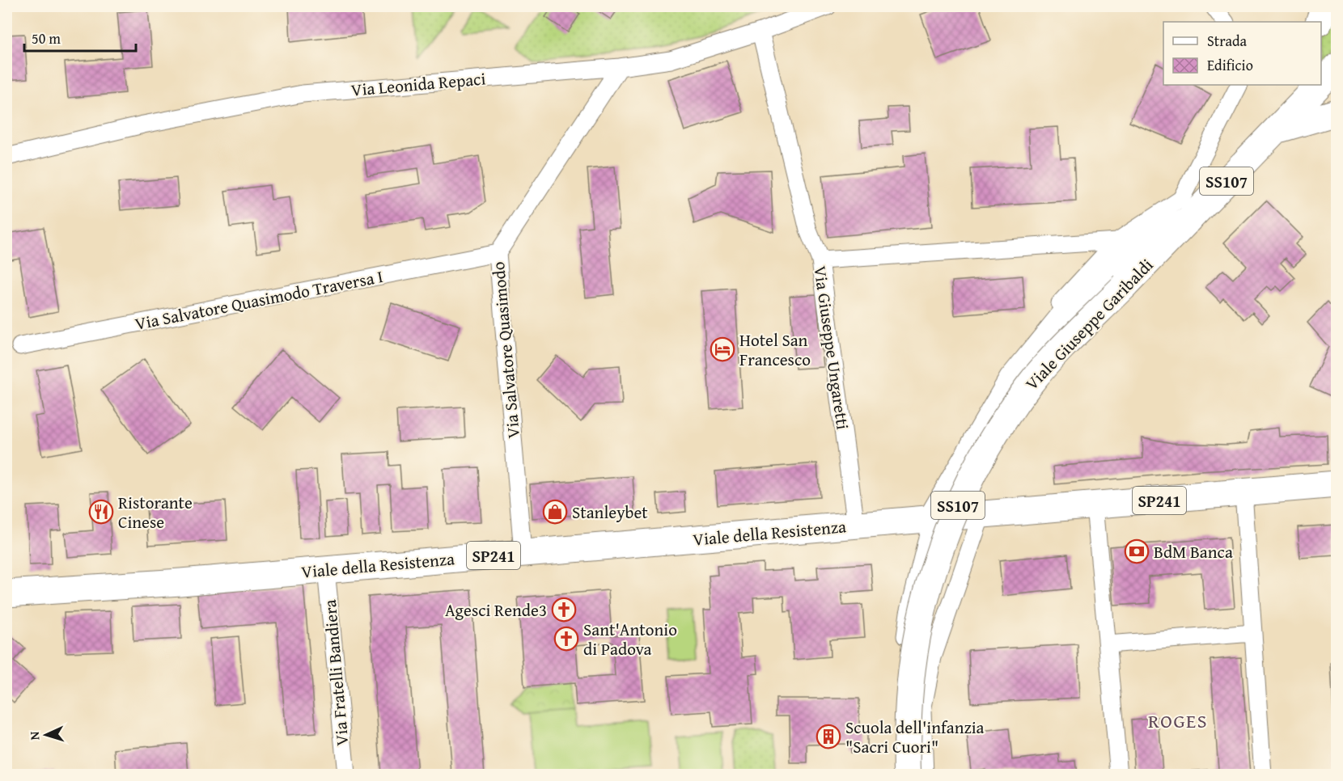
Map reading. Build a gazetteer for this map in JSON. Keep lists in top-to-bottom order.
{
  "streets": {
    "main road": [
      "SS107",
      "Viale Giuseppe Garibaldi",
      "SP241",
      "Viale della Resistenza"
    ],
    "street": [
      "Via Leonida Repaci",
      "Via Salvatore Quasimodo Traversa I",
      "Via Giuseppe Ungaretti",
      "Via Salvatore Quasimodo",
      "Via Fratelli Bandiera"
    ]
  },
  "crossings": [
    ["Via Leonida Repaci", "Via Giuseppe Ungaretti"],
    ["Via Leonida Repaci", "Via Salvatore Quasimodo"],
    ["Via Salvatore Quasimodo Traversa I", "Via Salvatore Quasimodo"],
    ["Via Giuseppe Ungaretti", "Viale della Resistenza"],
    ["Via Salvatore Quasimodo", "Viale della Resistenza"],
    ["SP241", "Viale della Resistenza"],
    ["Viale della Resistenza", "Via Fratelli Bandiera"]
  ],
  "districts": ["ROGES"],
  "places": {
    "hotel": ["Hotel San Francesco"],
    "restaurant": ["Ristorante Cinese"],
    "shop": ["Stanleybet"],
    "bank": ["BdM Banca"],
    "church": ["Agesci Rende3", "Sant'Antonio di Padova"],
    "building": ["Scuola dell'infanzia \"Sacri Cuori\""]
  },
  "legend": ["Strada", "Edificio"],
  "scale_bar": "50 m",
  "north": "left"
}
